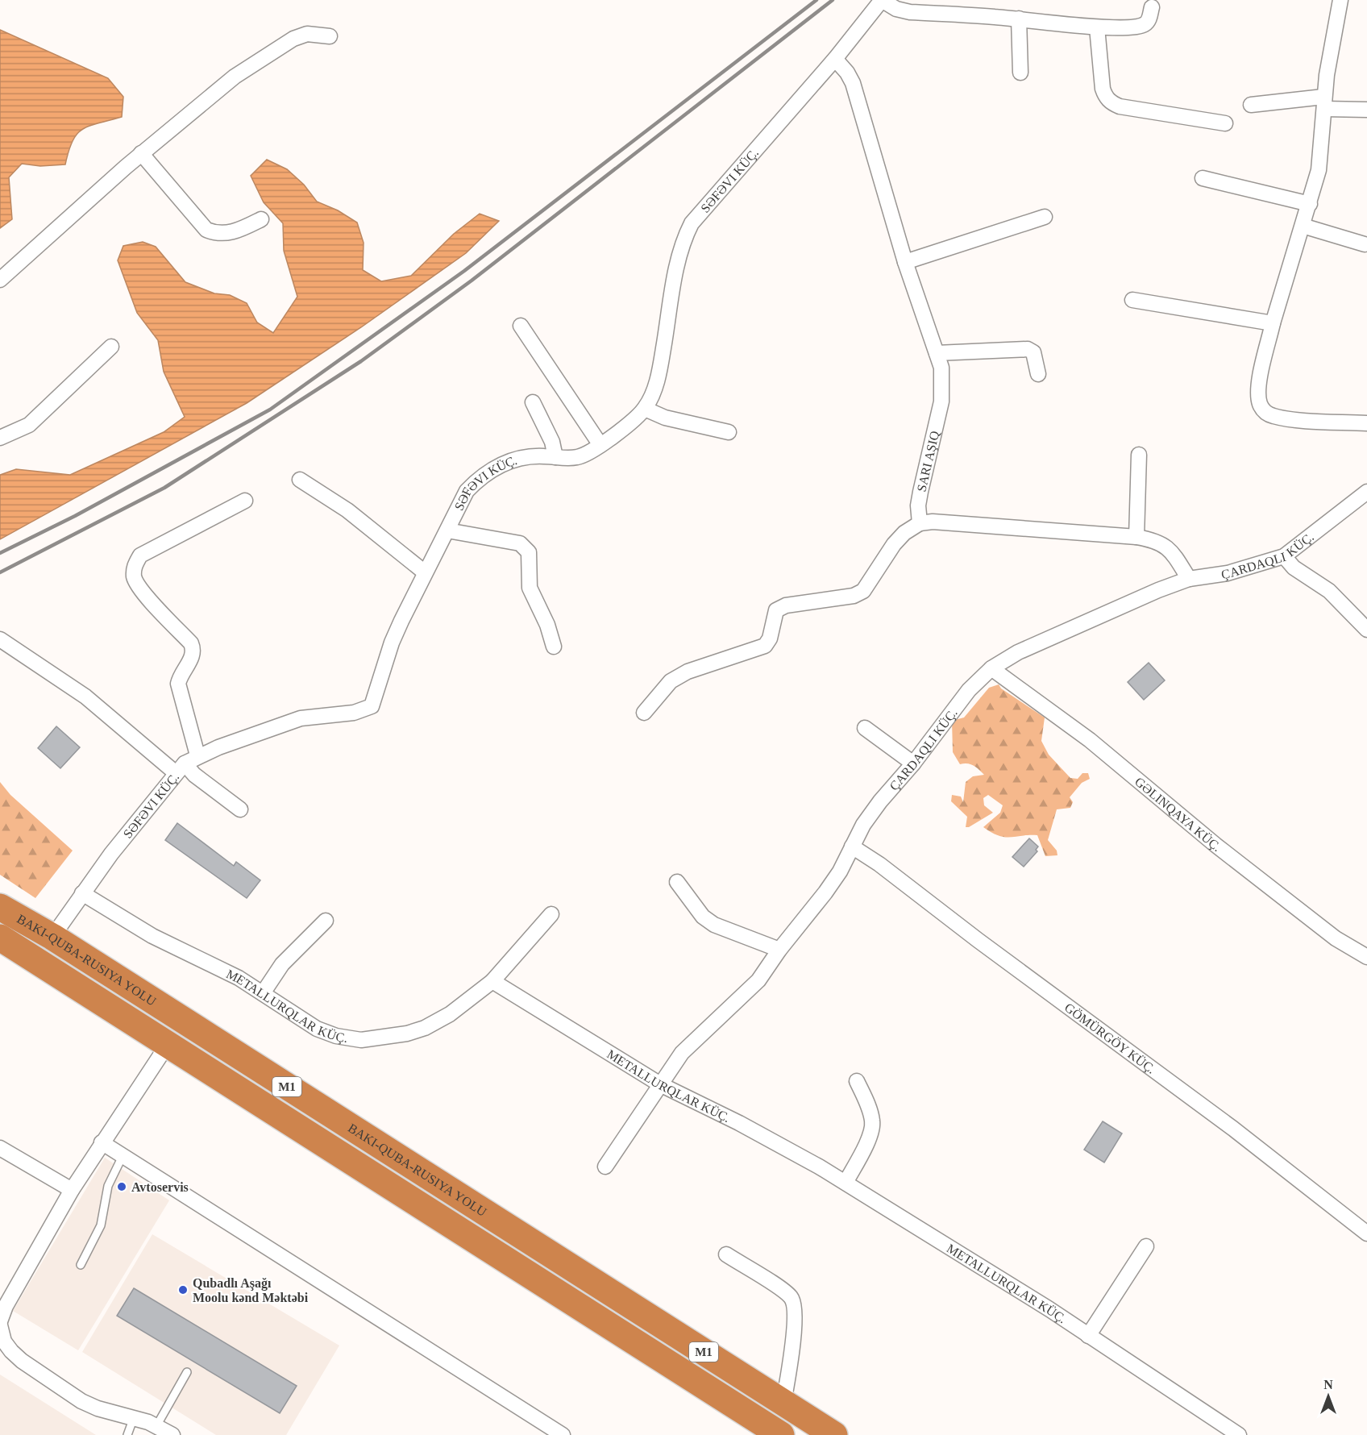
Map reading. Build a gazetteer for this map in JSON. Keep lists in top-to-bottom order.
{
  "streets": {
    "highway": ["M1"],
    "street": [
      "SƏFƏVI KÜÇ.",
      "GƏLINQAYA KÜÇ.",
      "METALLURQLAR KÜÇ.",
      "GÖMÜRGÖY KÜÇ."
    ]
  },
  "crossings": [
    ["SƏFƏVI KÜÇ.", "METALLURQLAR KÜÇ."],
    ["SƏFƏVI KÜÇ.", "M1"]
  ],
  "places": ["Avtoservis", "Qubadlı Aşağı Moolu kənd Məktəbi"],
  "north": "top"
}
